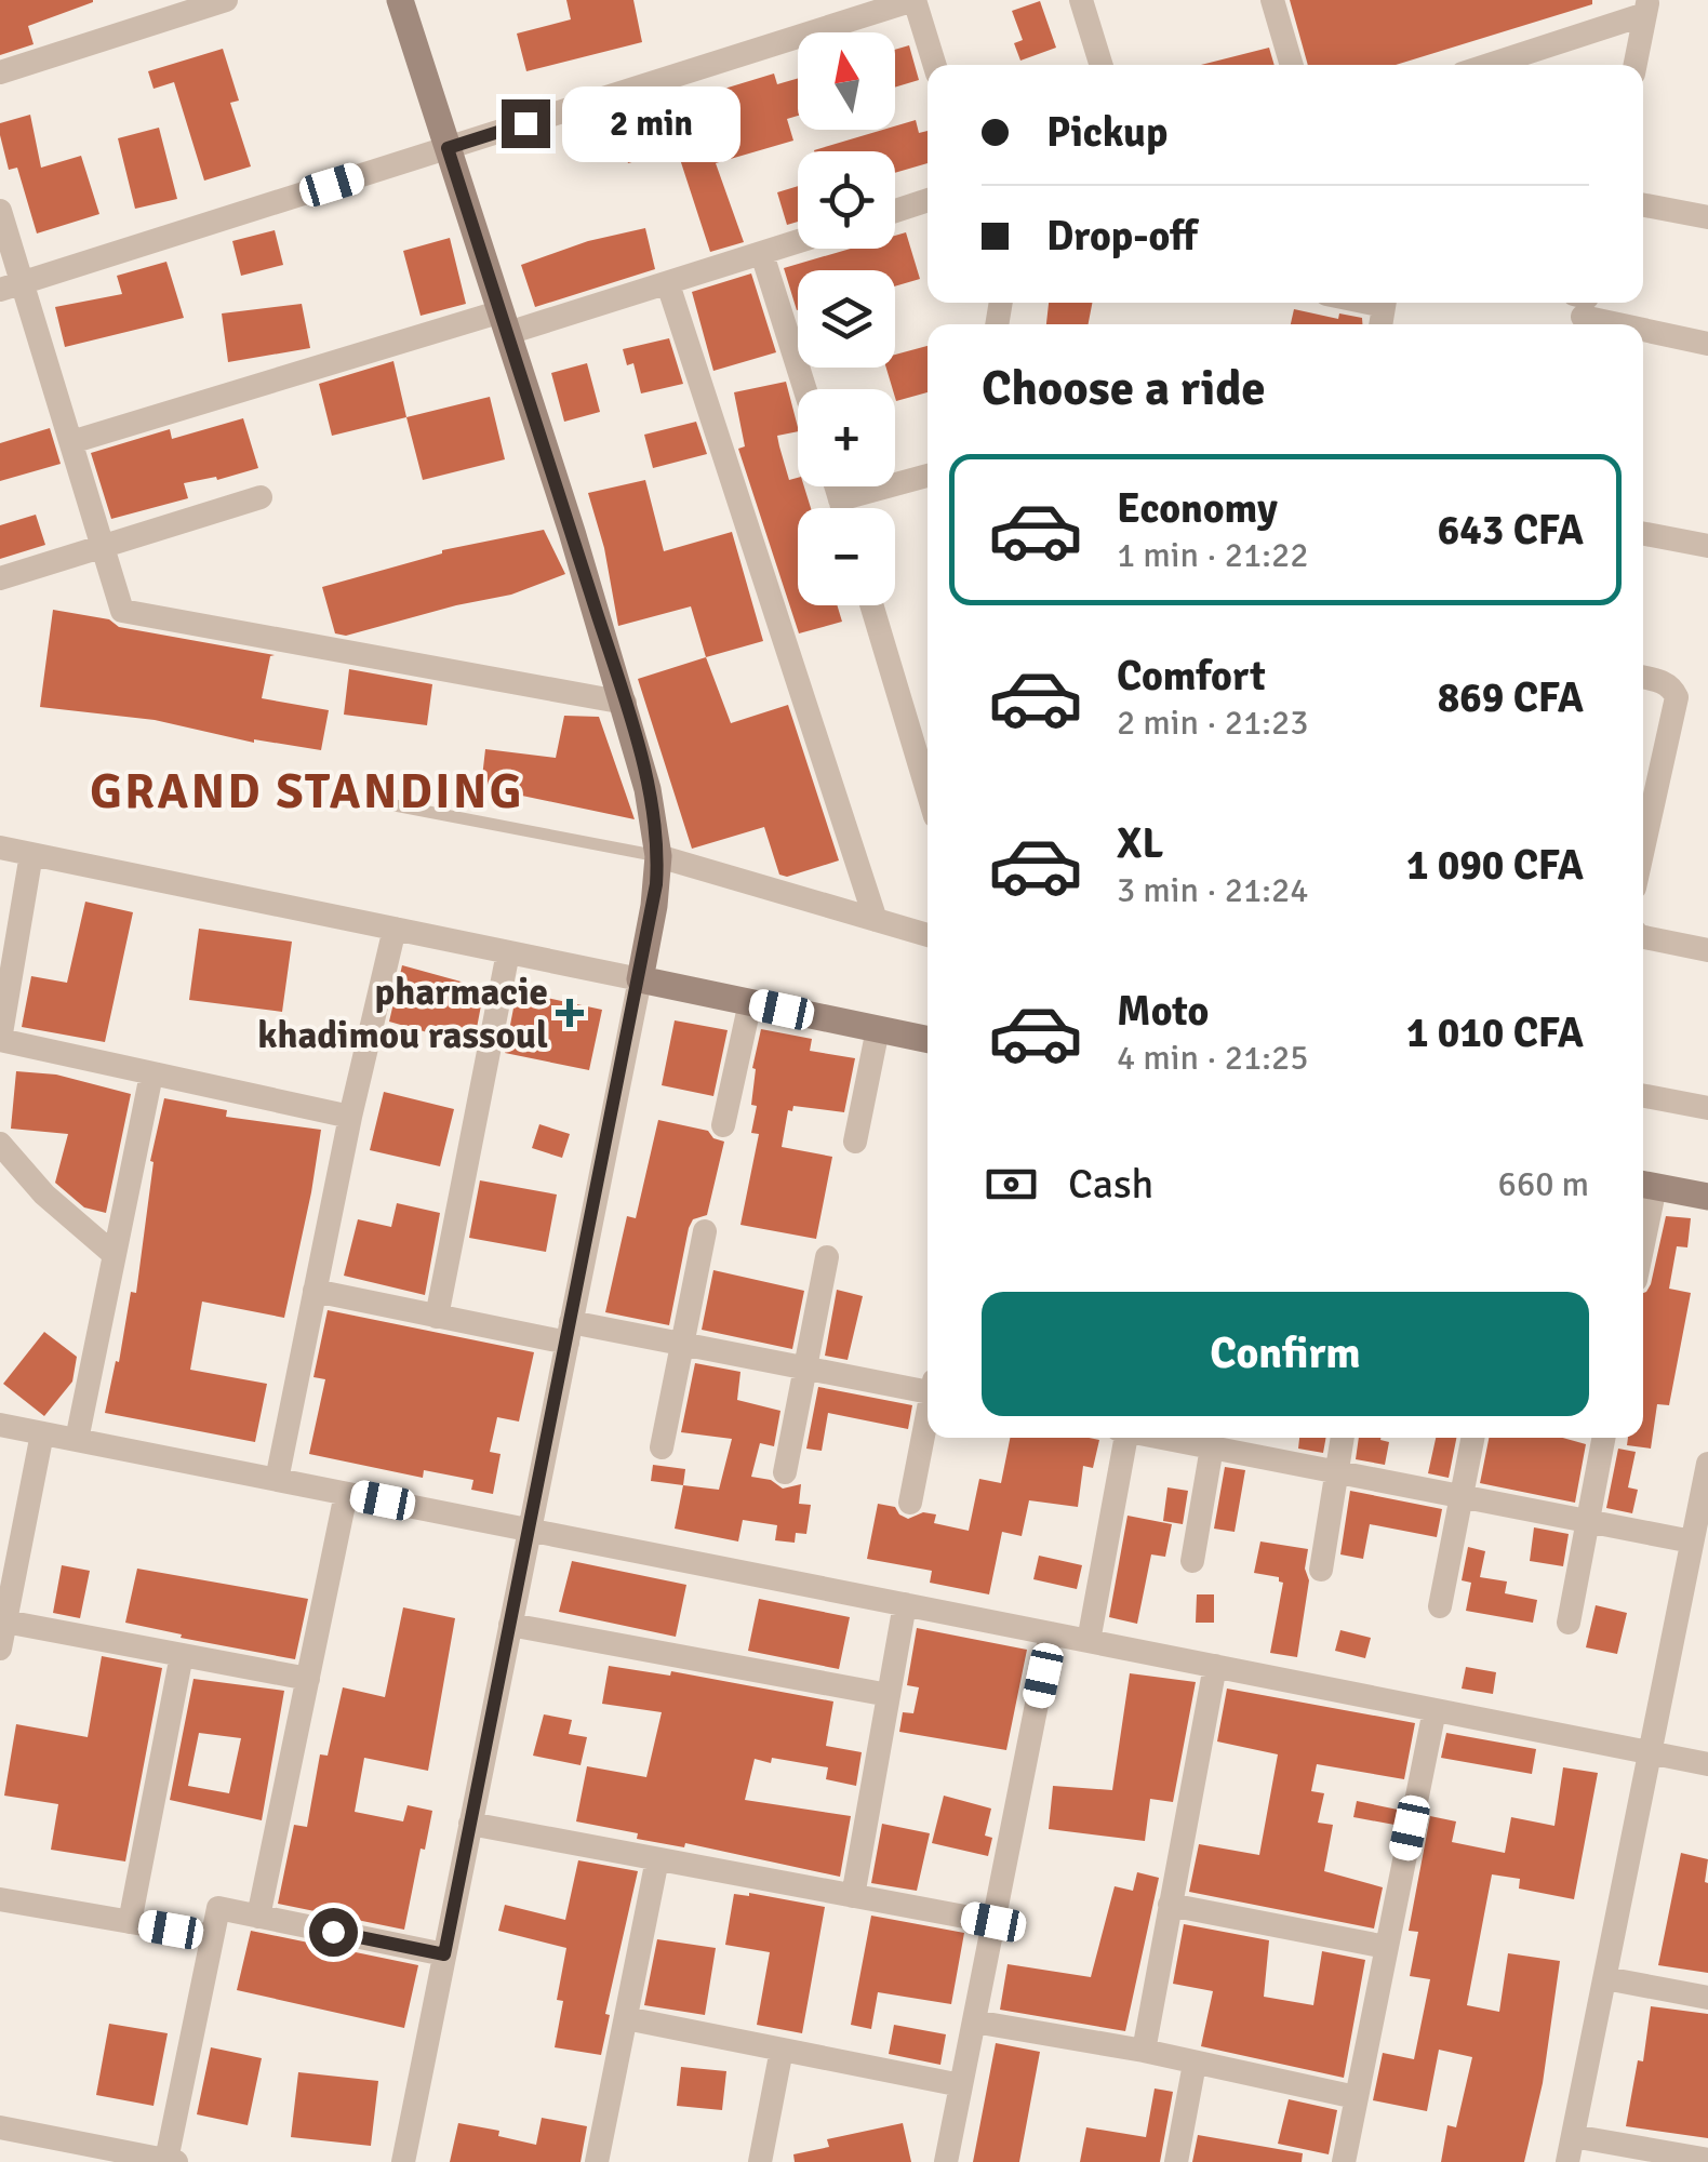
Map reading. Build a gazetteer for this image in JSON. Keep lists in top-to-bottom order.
{
  "districts": ["GRAND STANDING"],
  "places": {
    "health": ["pharmacie khadimou rassoul"]
  },
  "north": "top",
  "page": {
    "map_buttons": ["+", "−"],
    "banner": ["Pickup", "Drop-off"],
    "bubble": "2 min",
    "heading": "Choose a ride",
    "list": [
      {
        "name": "Economy",
        "note": "1 min · 21:22",
        "value": "643 CFA"
      },
      {
        "name": "Comfort",
        "note": "2 min · 21:23",
        "value": "869 CFA"
      },
      {
        "name": "XL",
        "note": "3 min · 21:24",
        "value": "1 090 CFA"
      },
      {
        "name": "Moto",
        "note": "4 min · 21:25",
        "value": "1 010 CFA"
      }
    ],
    "pay": ["Cash", "660 m"],
    "buttons": "Confirm"
  }
}
